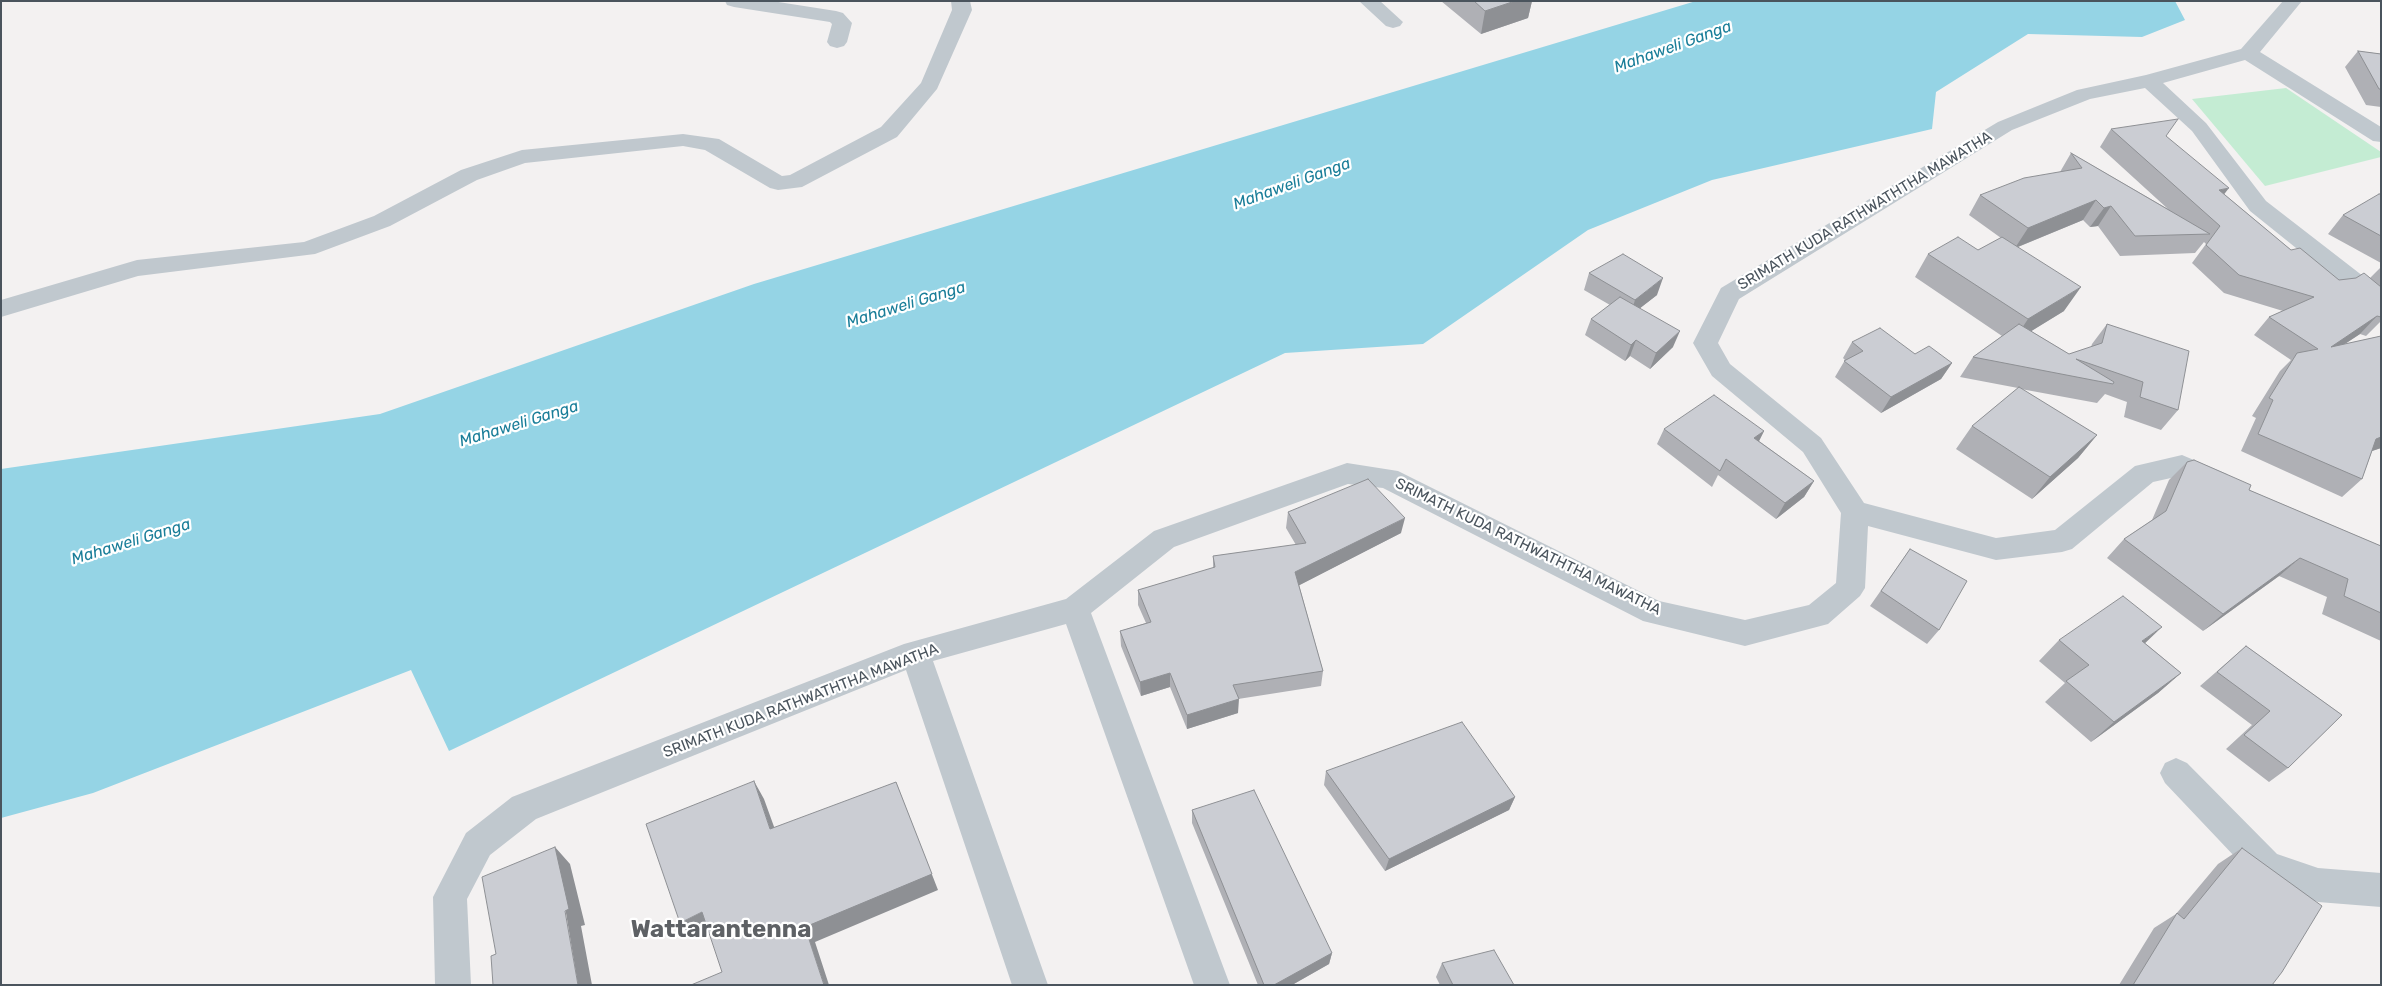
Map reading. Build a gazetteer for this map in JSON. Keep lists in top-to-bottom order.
{
  "streets": {
    "street": ["SRIMATH KUDA RATHWATHTHA MAWATHA"]
  },
  "districts": ["Wattarantenna"],
  "water": ["Mahaweli Ganga"]
}
